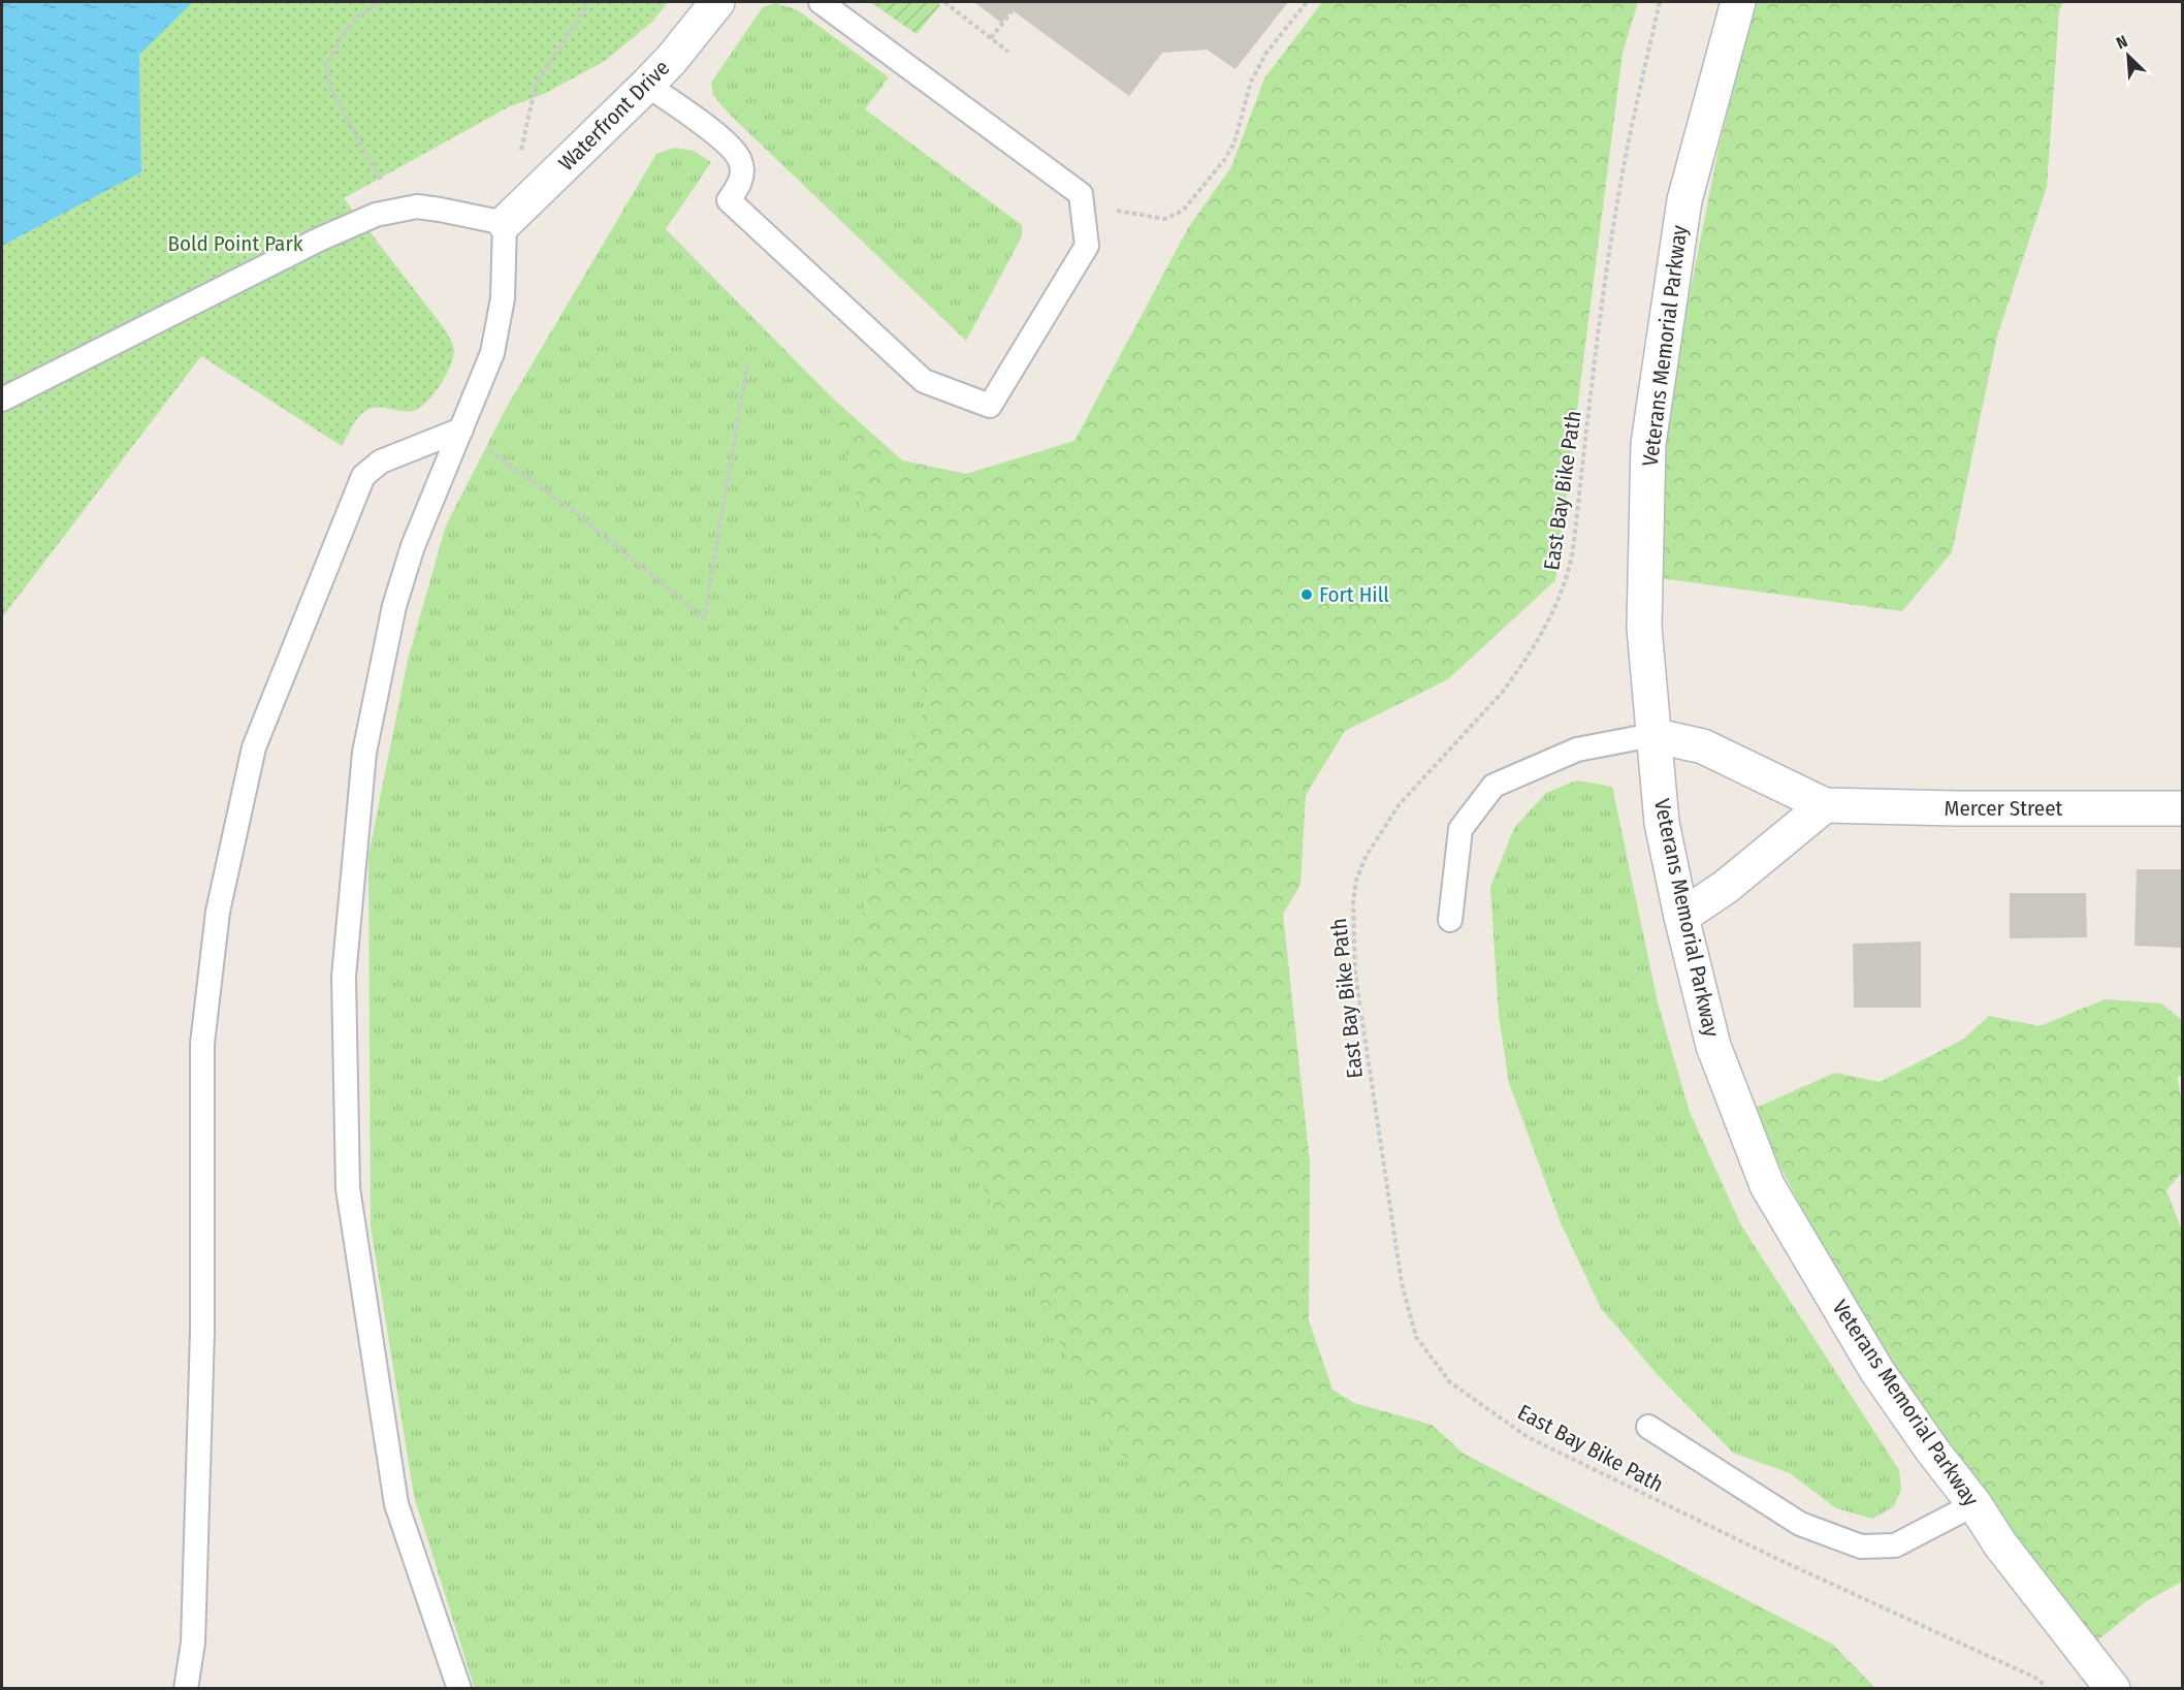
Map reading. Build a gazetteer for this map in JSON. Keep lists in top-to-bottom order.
{
  "streets": {
    "main road": ["Waterfront Drive", "Veterans Memorial Parkway", "Mercer Street"],
    "path": ["East Bay Bike Path"]
  },
  "crossings": [
    ["Veterans Memorial Parkway", "Mercer Street"]
  ],
  "parks": ["Bold Point Park"],
  "places": ["Fort Hill"],
  "north": "top left"
}
